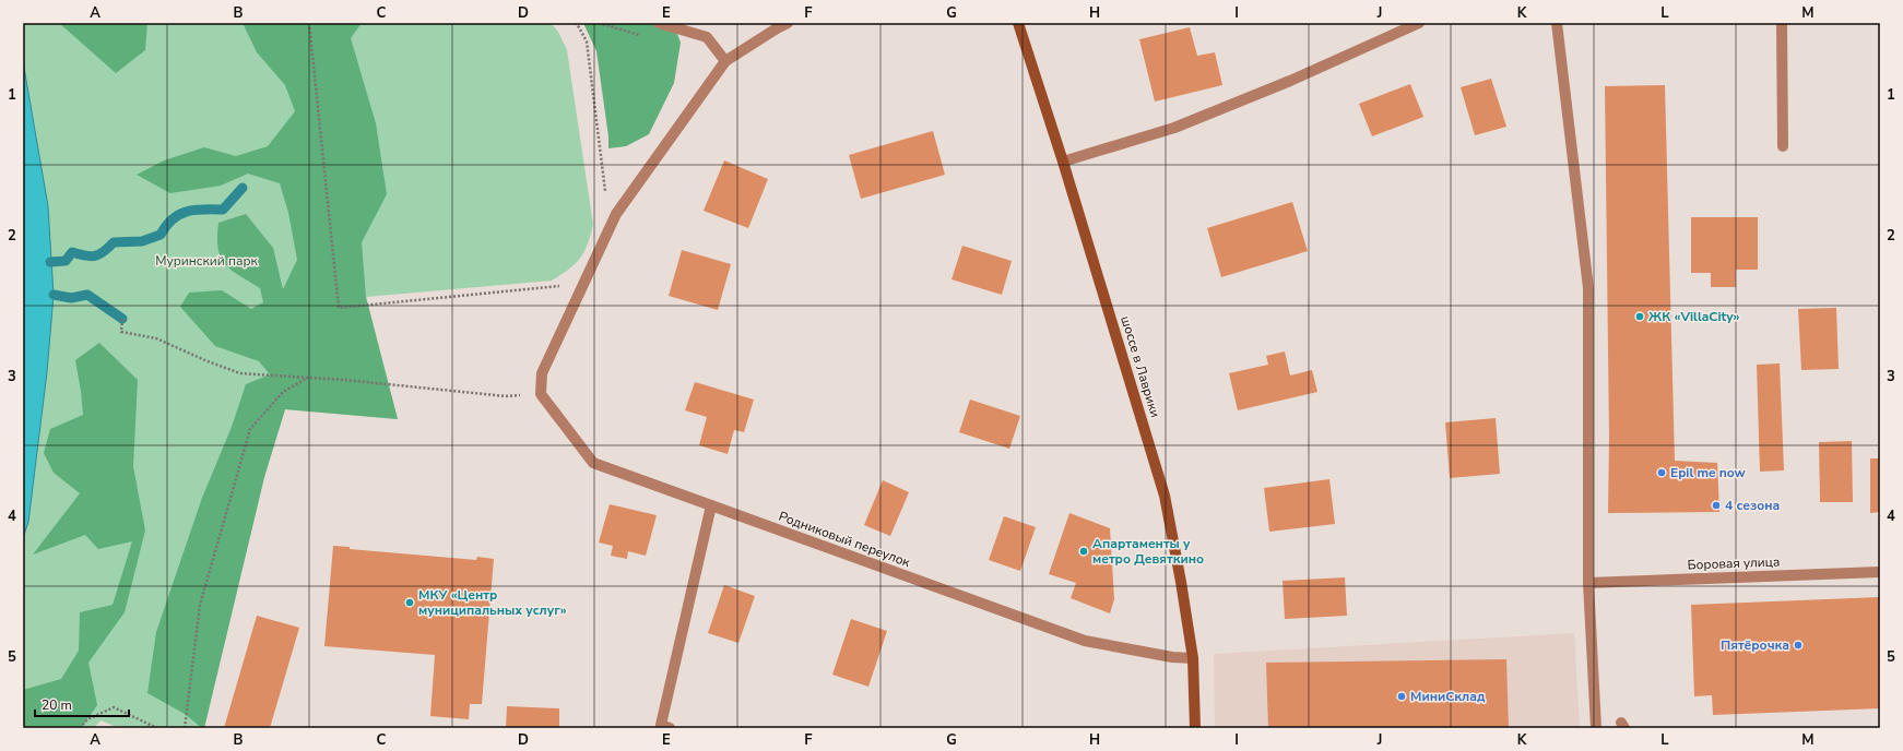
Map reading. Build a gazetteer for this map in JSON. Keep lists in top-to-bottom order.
{
  "streets": {
    "street": ["шоссе в Лаврики", "Родниковый переулок", "Боровая улица"]
  },
  "crossings": [
    ["шоссе в Лаврики", "Родниковый переулок"]
  ],
  "parks": ["Муринский парк"],
  "places": [
    "ЖК «VillaCity»",
    "Epil me now",
    "4 сезона",
    "Апартаменты у метро Девяткино",
    "МКУ «Центр муниципальных услуг»",
    "Пятёрочка",
    "МиниСклад"
  ],
  "scale_bar": "20 m",
  "grid": {
    "columns": [
      "A",
      "B",
      "C",
      "D",
      "E",
      "F",
      "G",
      "H",
      "I",
      "J",
      "K",
      "L",
      "M"
    ],
    "rows": [
      "1",
      "2",
      "3",
      "4",
      "5"
    ]
  }
}
